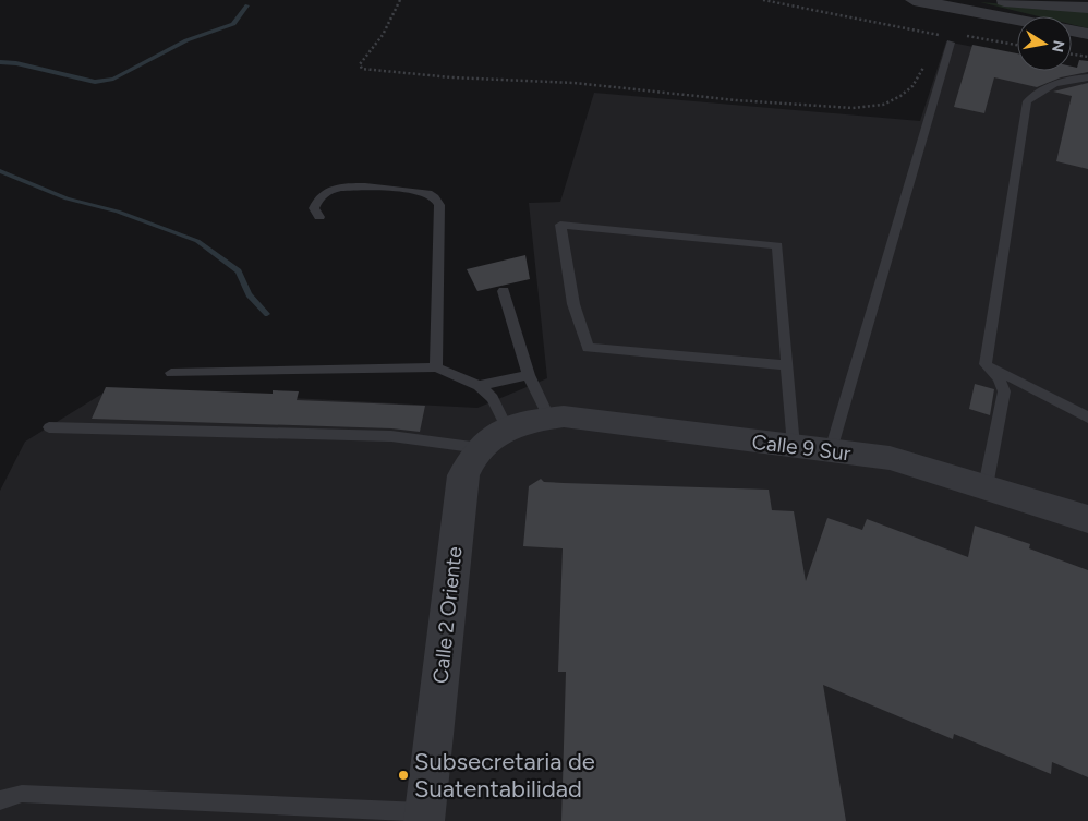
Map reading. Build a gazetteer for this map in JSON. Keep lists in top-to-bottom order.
{
  "streets": {
    "street": ["Calle 9 Sur", "Calle 2 Oriente"]
  },
  "crossings": [
    ["Calle 9 Sur", "Calle 2 Oriente"]
  ],
  "places": ["Subsecretaria de Suatentabilidad"],
  "north": "right"
}
